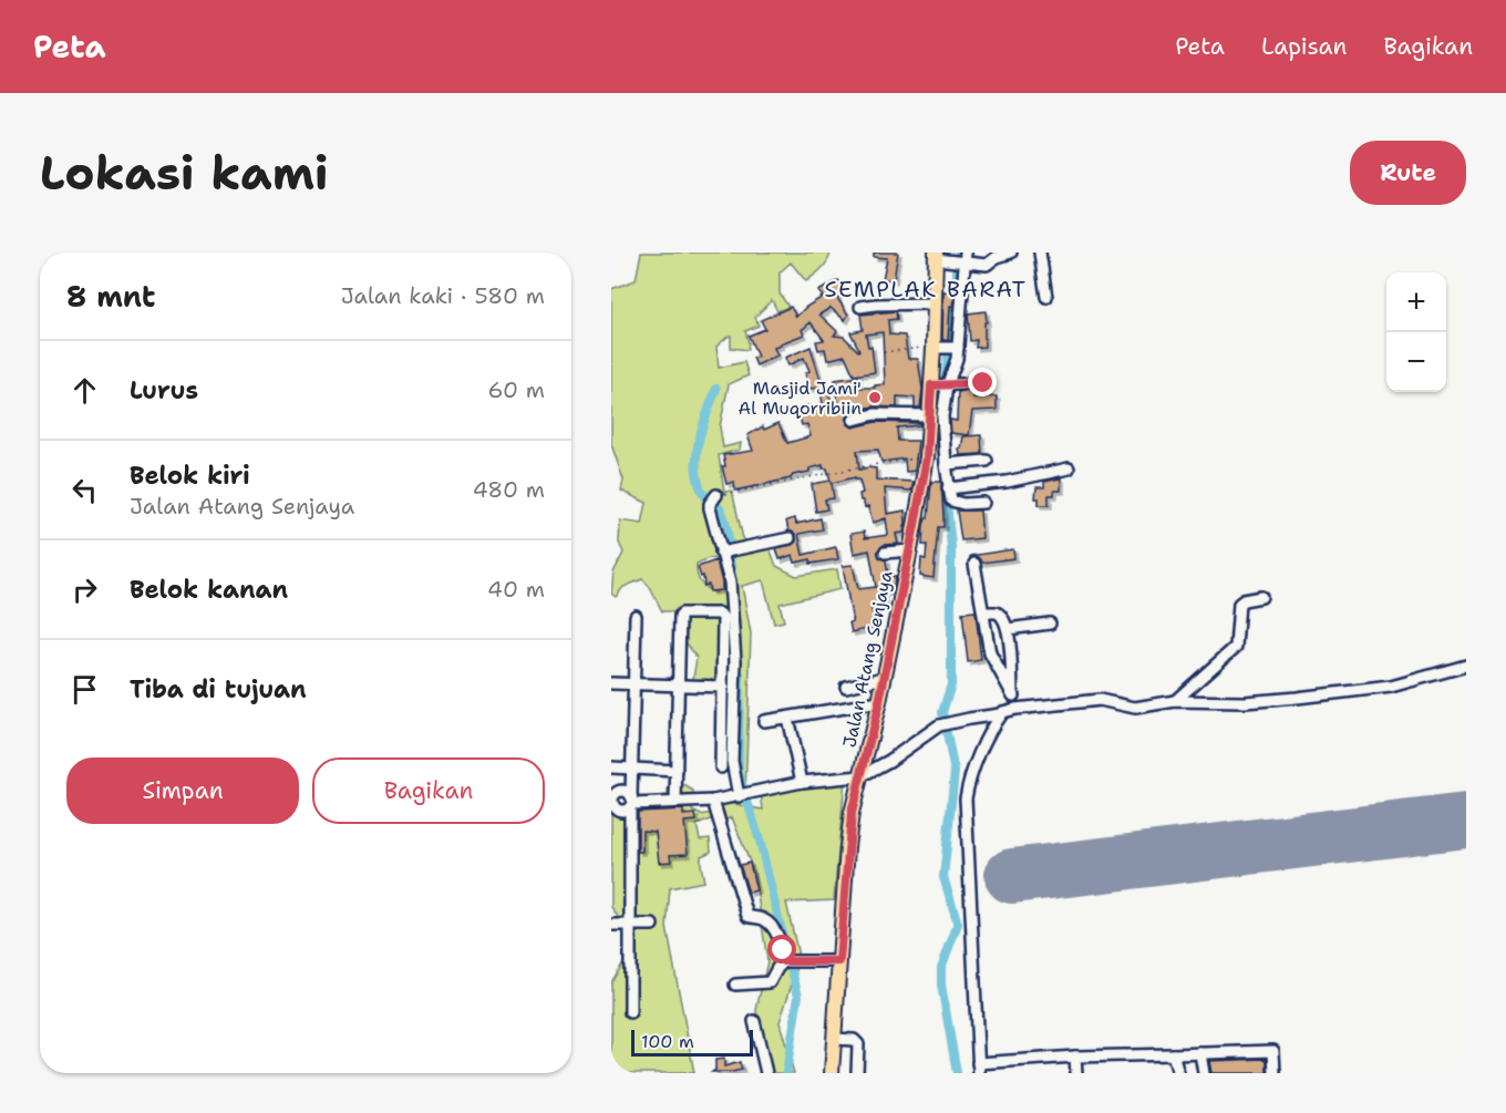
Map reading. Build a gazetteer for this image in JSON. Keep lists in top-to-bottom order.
{
  "streets": {
    "main road": ["Jalan Atang Senjaya"]
  },
  "districts": ["SEMPLAK BARAT"],
  "places": ["Masjid Jami' Al Muqorribiin"],
  "scale_bar": "100 m",
  "page": {
    "header": "Peta",
    "nav": ["Peta", "Lapisan", "Bagikan"],
    "buttons": [
      "Rute",
      ["Simpan", "Bagikan"]
    ],
    "title": "Lokasi kami",
    "heading": ["8 mnt", "Jalan kaki · 580 m"],
    "map_buttons": ["+", "−"],
    "list": [
      ["Lurus", "60 m"],
      ["Belok kiri", "Jalan Atang Senjaya", "480 m"],
      ["Belok kanan", "40 m"],
      "Tiba di tujuan"
    ],
    "scale": "100 m"
  }
}
